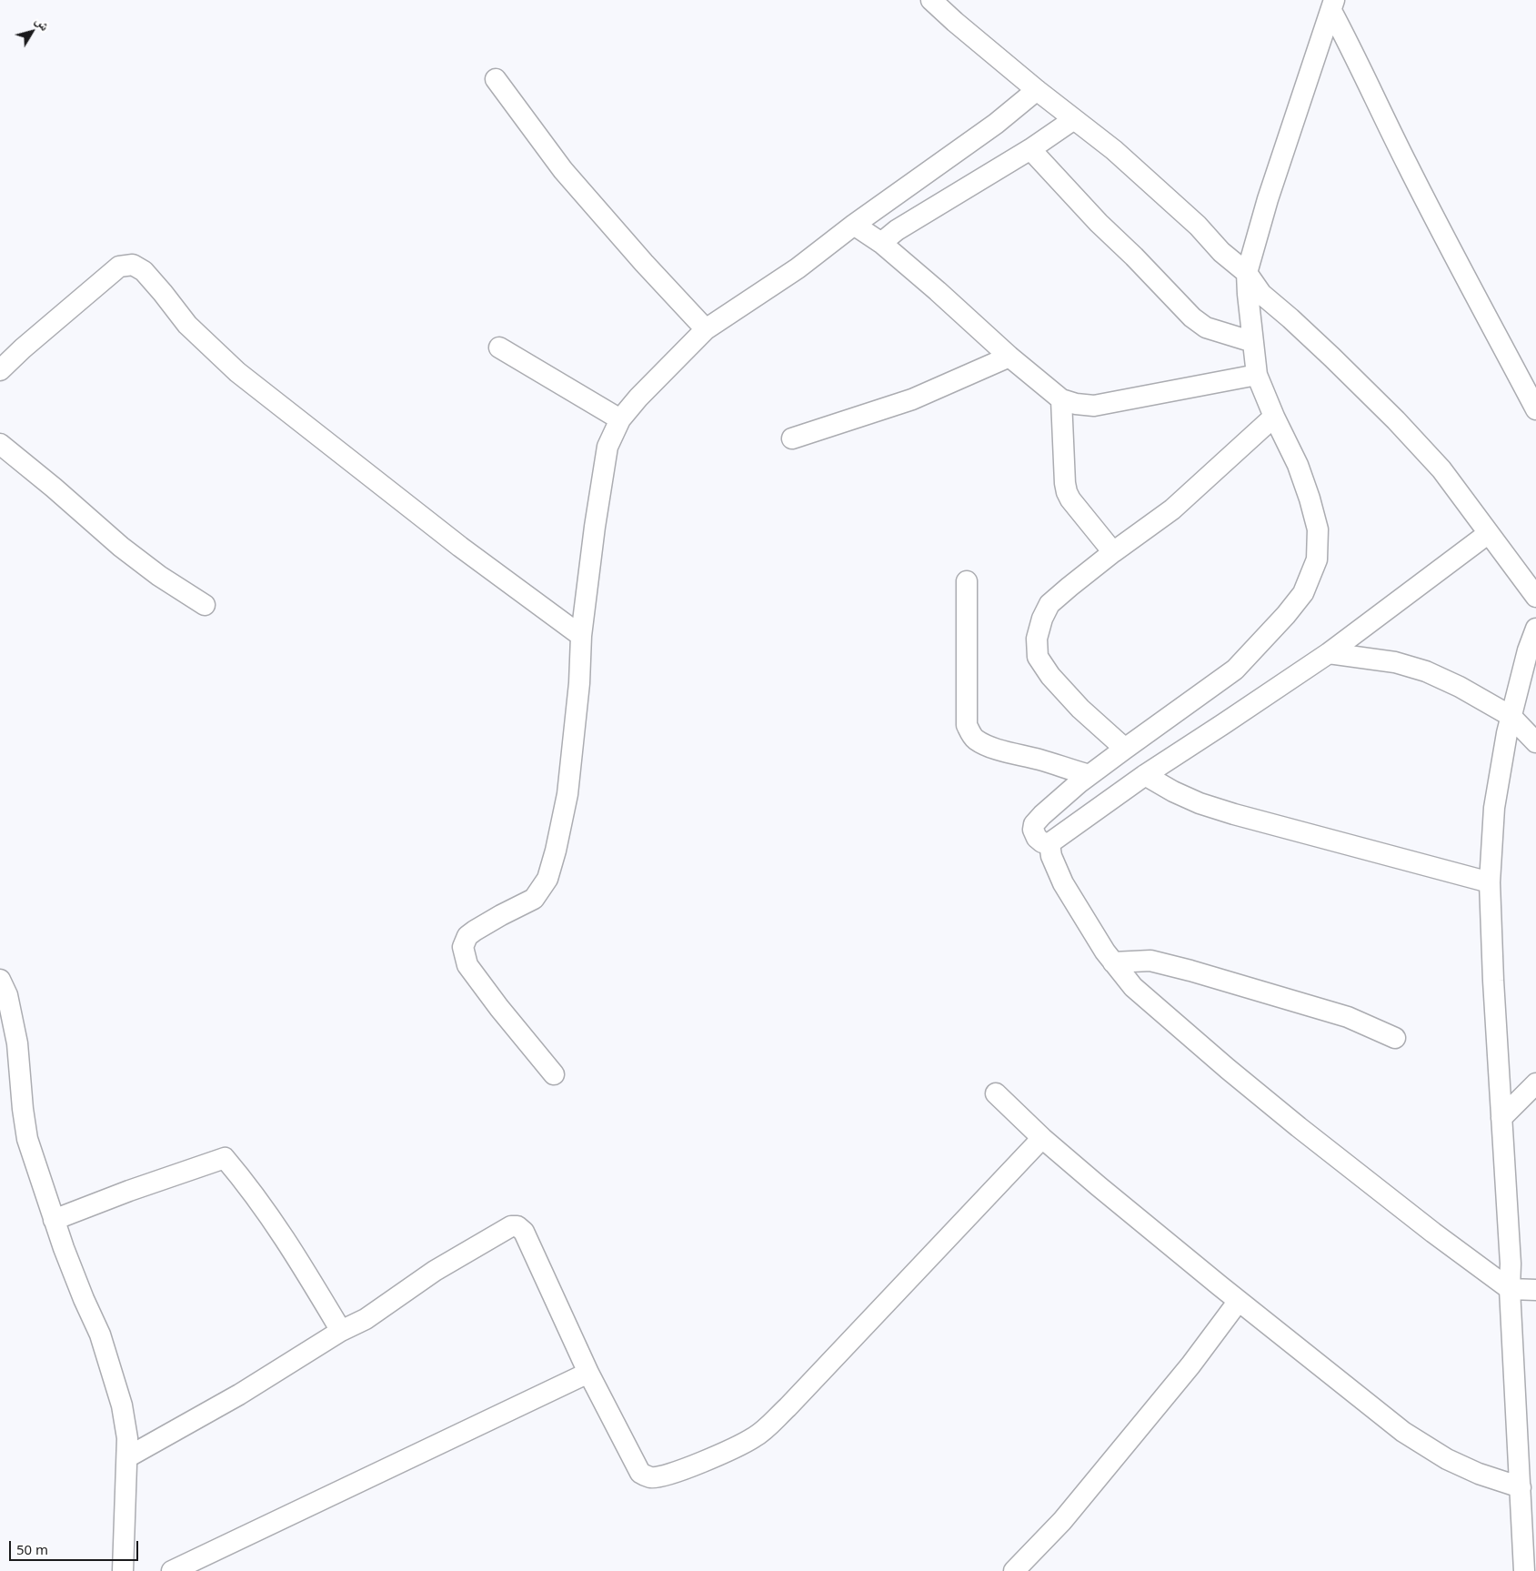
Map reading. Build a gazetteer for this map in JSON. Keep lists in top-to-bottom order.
{
  "scale_bar": "50 m",
  "north": "top right"
}
